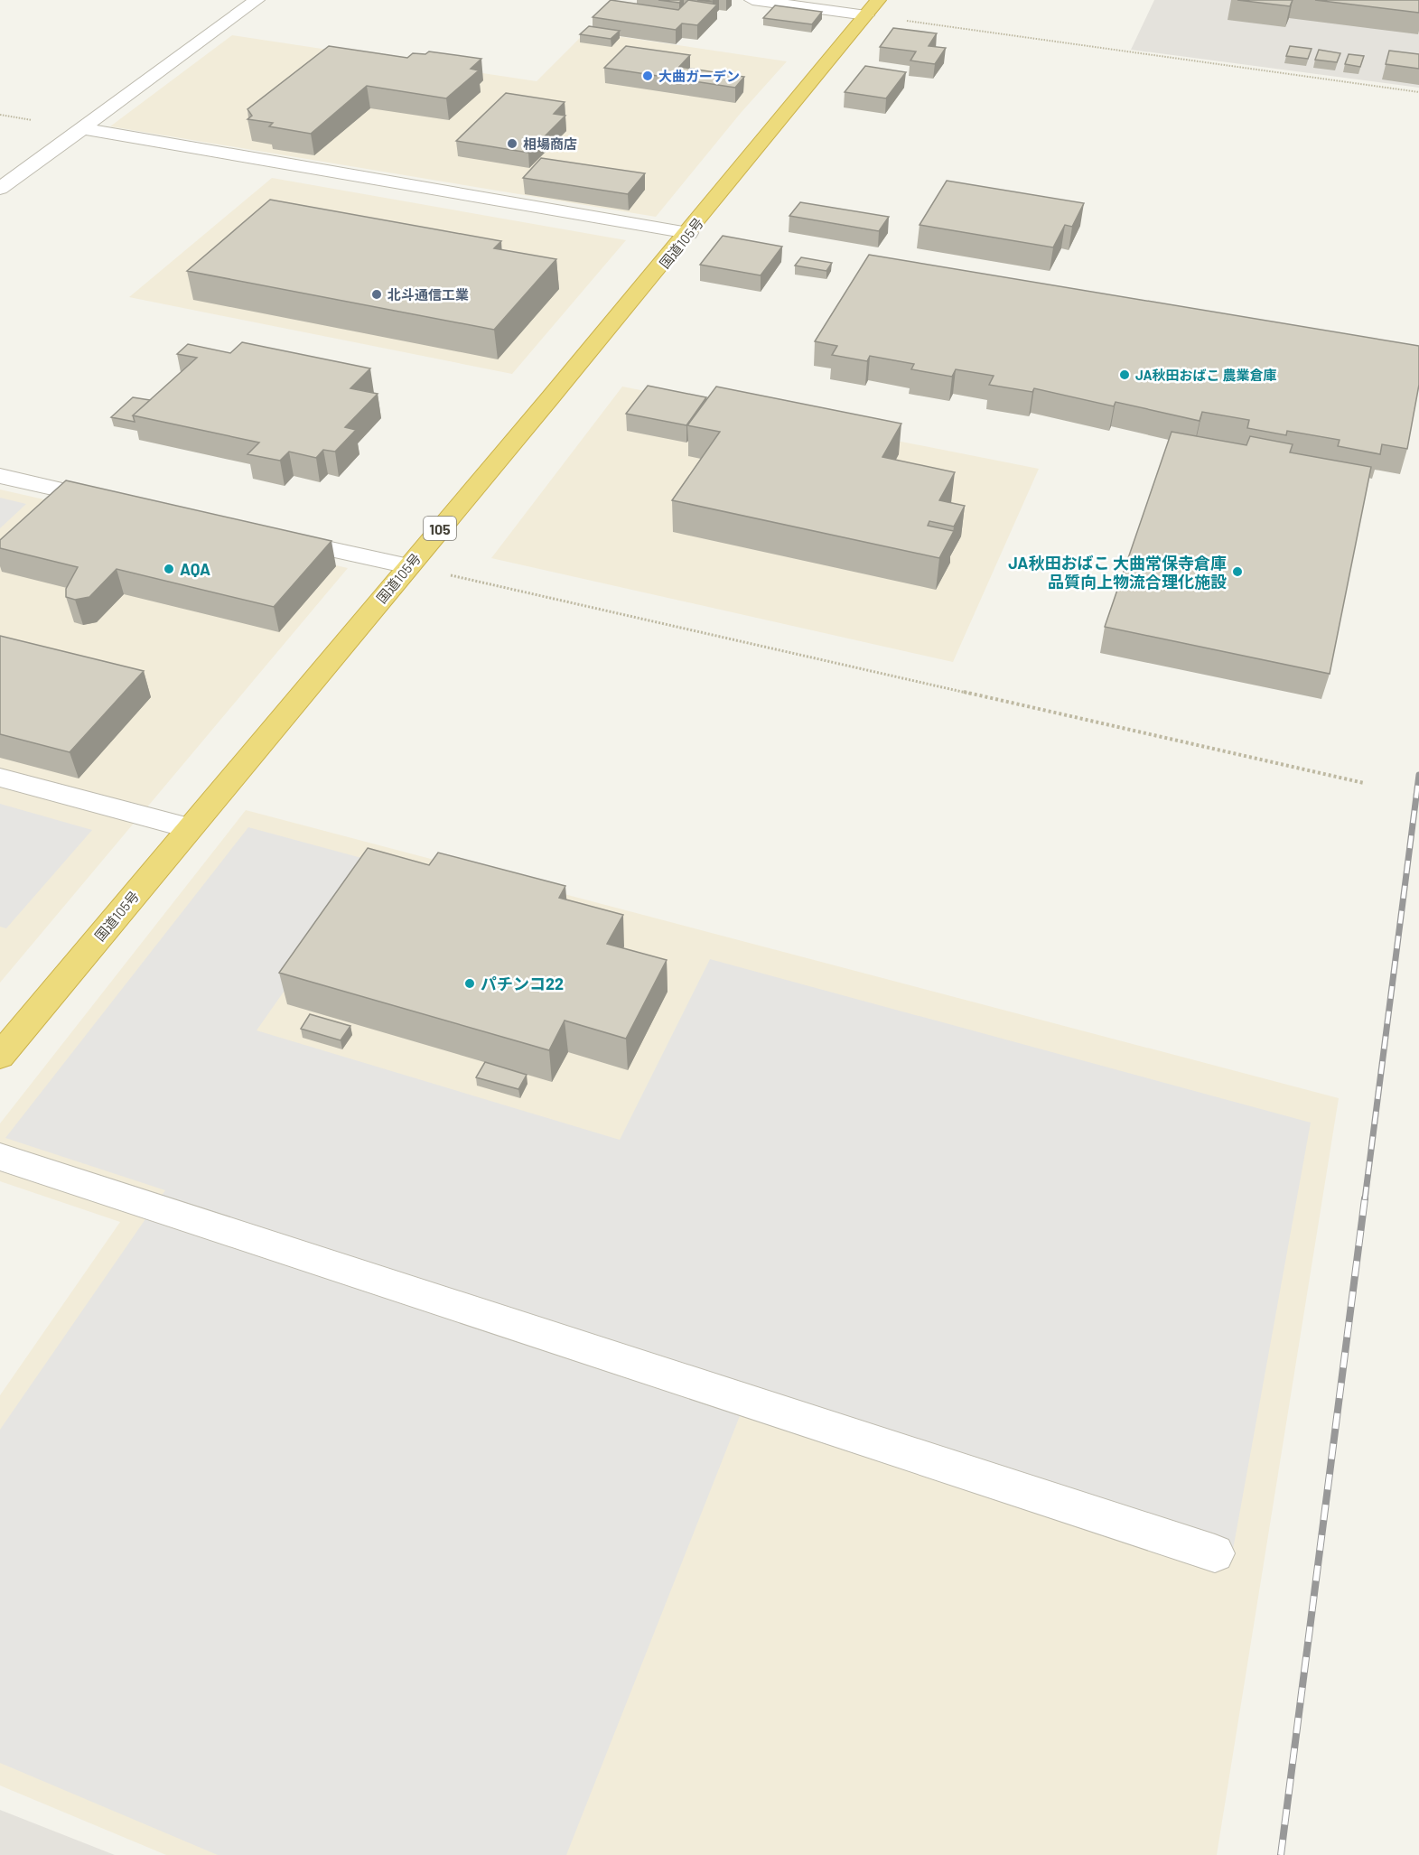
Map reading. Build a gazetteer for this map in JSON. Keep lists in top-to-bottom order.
{
  "streets": {
    "highway": ["国道105号", "105"]
  },
  "places": [
    "大曲ガーデン",
    "相場商店",
    "北斗通信工業",
    "JA秋田おばこ 農業倉庫",
    "AQA",
    "JA秋田おばこ 大曲常保寺倉庫 品質向上物流合理化施設",
    "パチンコ22"
  ]
}
